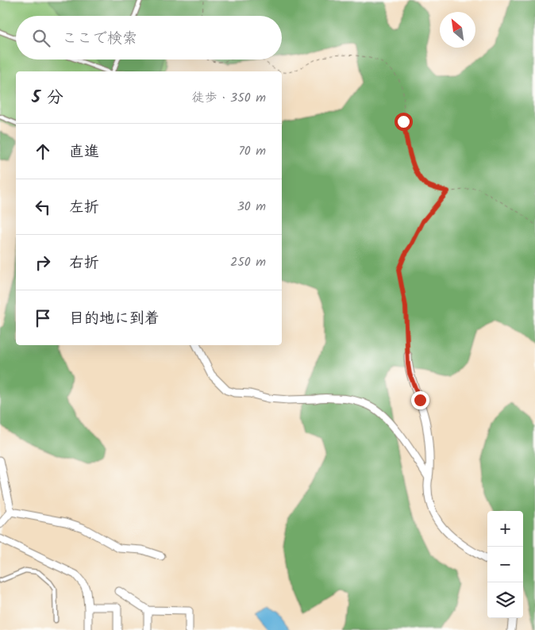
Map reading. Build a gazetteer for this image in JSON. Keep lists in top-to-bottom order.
{
  "north": "top left",
  "page": {
    "search": "ここで検索",
    "heading": ["5 分", "徒歩 · 350 m"],
    "list": [
      ["直進", "70 m"],
      ["左折", "30 m"],
      ["右折", "250 m"],
      "目的地に到着"
    ],
    "map_buttons": ["+", "−"]
  }
}
